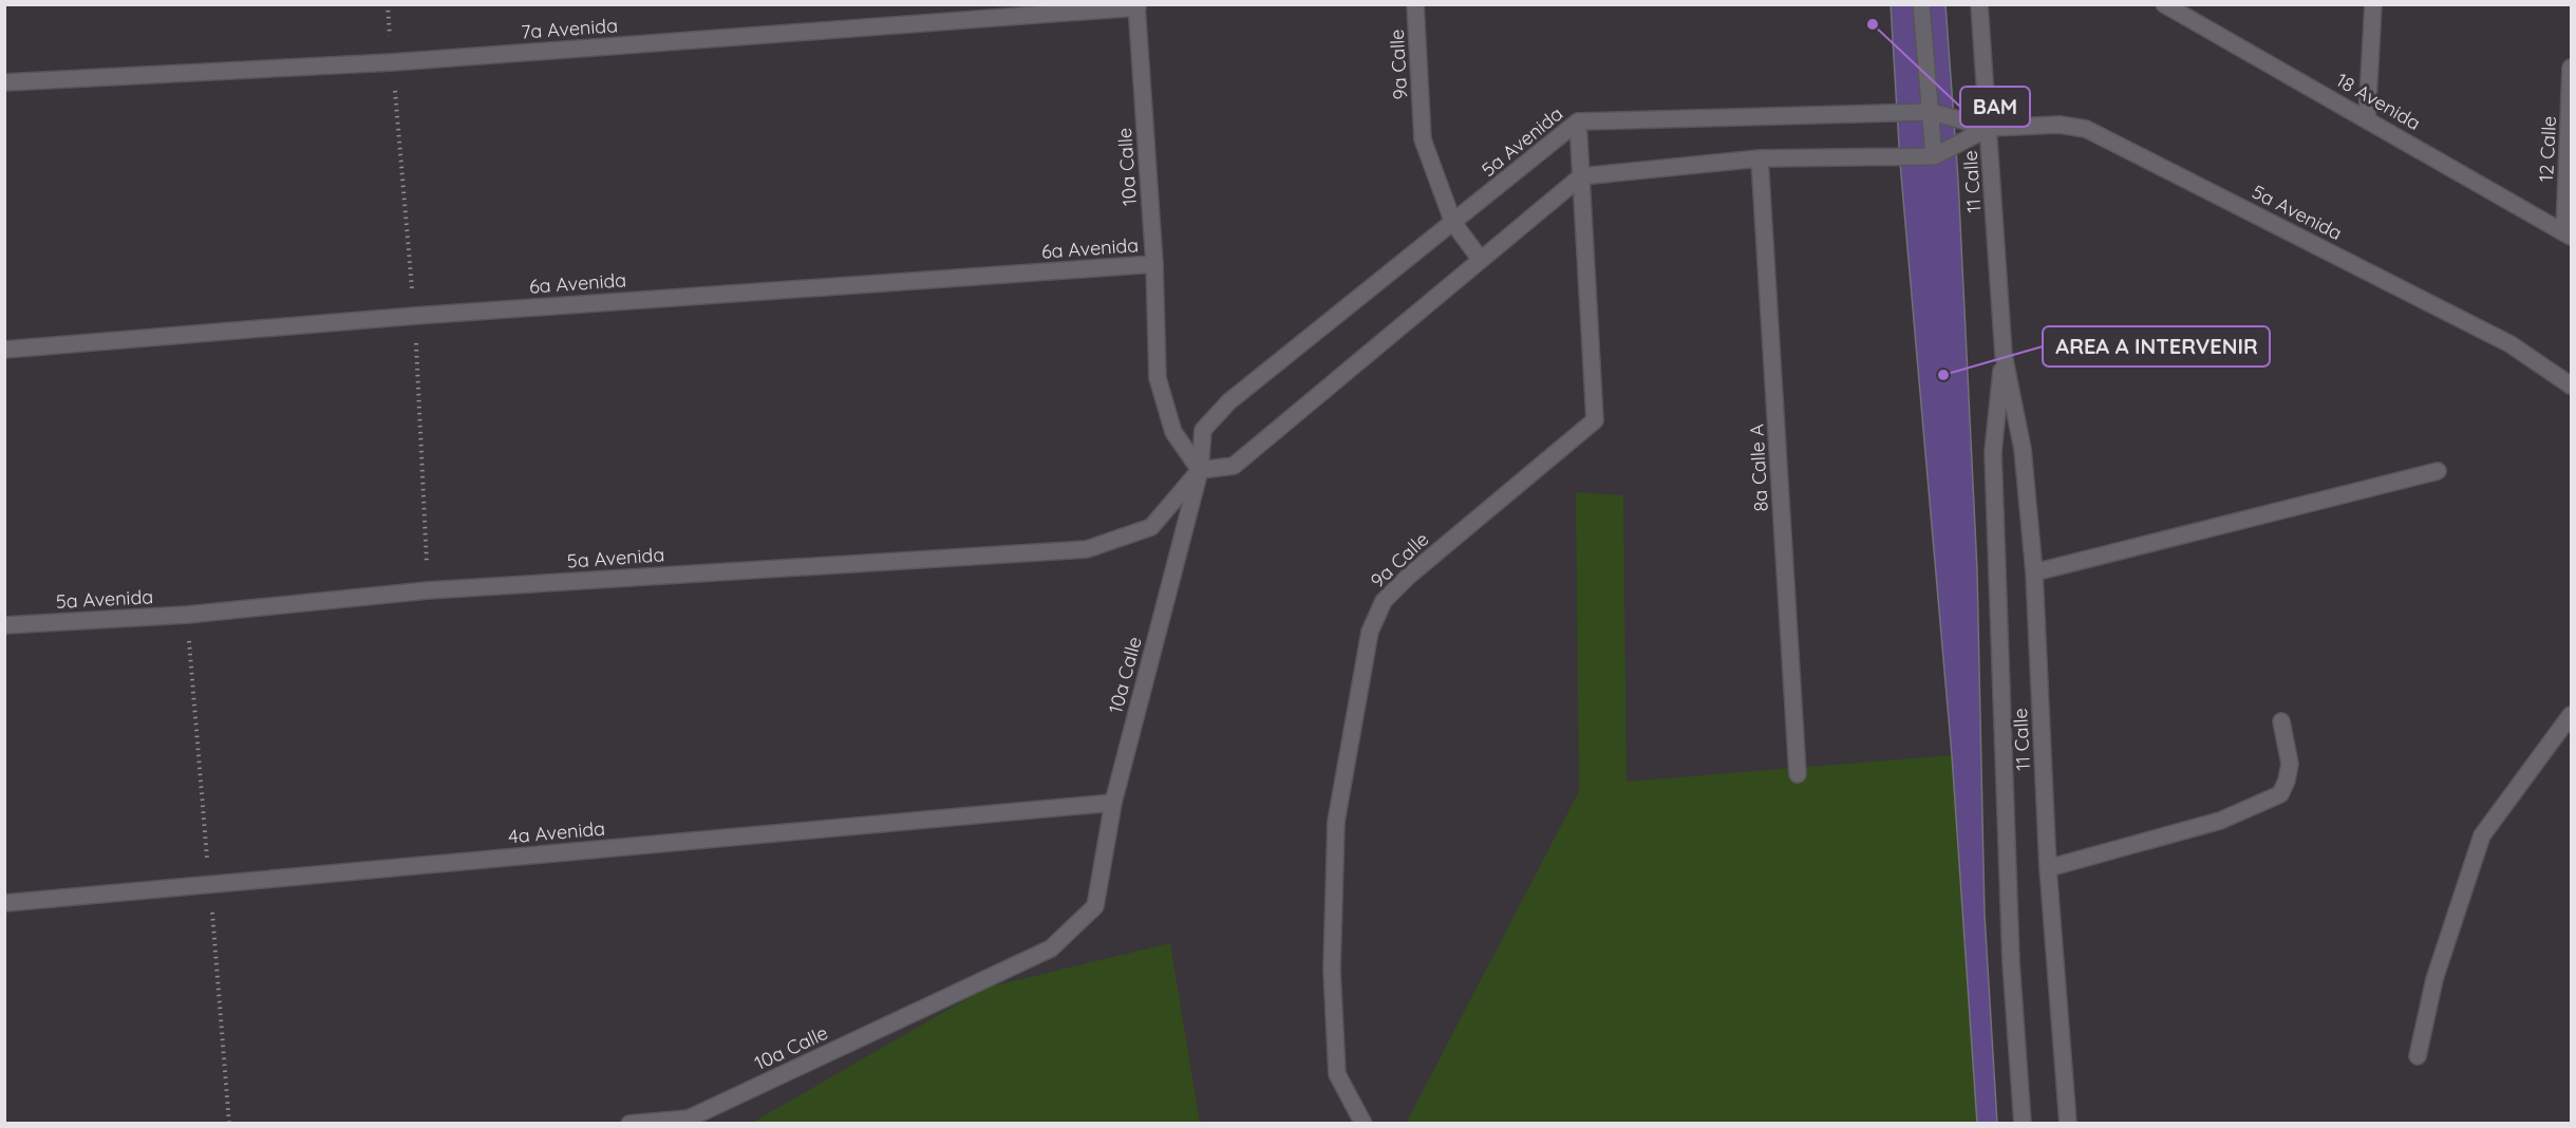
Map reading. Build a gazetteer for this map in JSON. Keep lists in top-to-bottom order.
{
  "streets": {
    "street": [
      "7a Avenida",
      "9a Calle",
      "18 Avenida",
      "5a Avenida",
      "12 Calle",
      "10a Calle",
      "11 Calle",
      "6a Avenida",
      "8a Calle A",
      "4a Avenida"
    ]
  },
  "crossings": [
    ["7a Avenida", "10a Calle"],
    ["9a Calle", "5a Avenida"],
    ["18 Avenida", "12 Calle"],
    ["5a Avenida", "10a Calle"],
    ["5a Avenida", "11 Calle"],
    ["5a Avenida", "8a Calle A"],
    ["10a Calle", "6a Avenida"],
    ["10a Calle", "4a Avenida"]
  ],
  "places": ["BAM", "AREA A INTERVENIR"]
}
